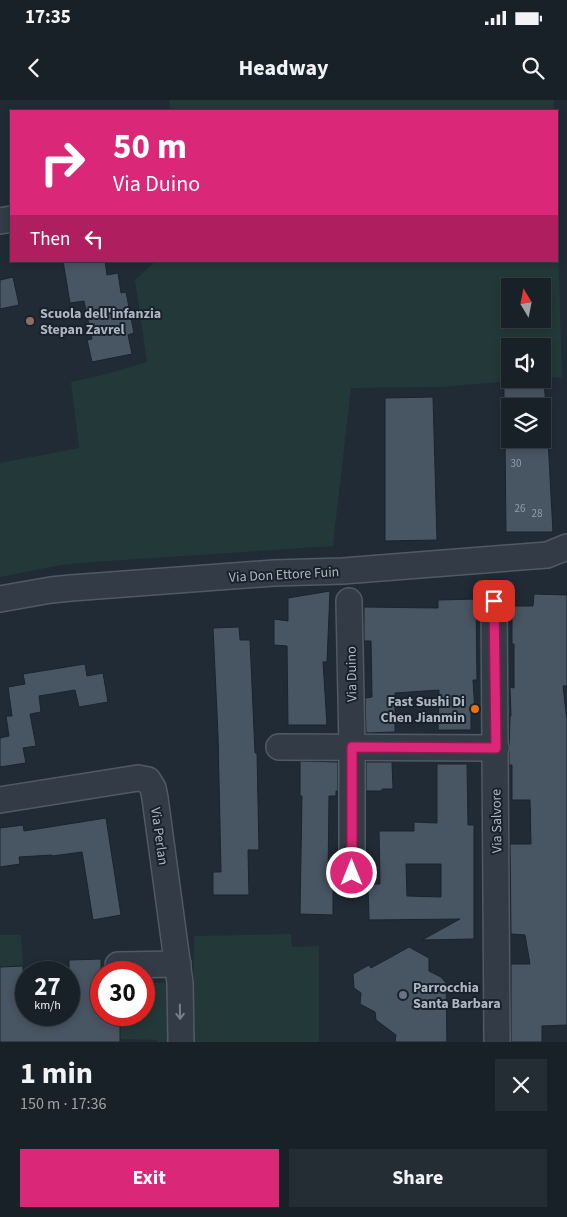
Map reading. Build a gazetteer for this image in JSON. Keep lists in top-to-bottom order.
{
  "streets": {
    "street": [
      "Via Don Ettore Fuin",
      "Via Duino",
      "Via Salvore",
      "Via Perlan"
    ]
  },
  "places": ["Scuola dell'infanzia Stepan Zavrel", "Fast Sushi Di Chen Jianmin", "Parrocchia Santa Barbara"],
  "house_numbers": ["30", "26", "28"],
  "north": "top",
  "page": {
    "status": "17:35",
    "header": "Headway",
    "turn": ["50 m", "Via Duino"],
    "then": "Then",
    "speed": "27 km/h",
    "limit": "30",
    "heading": ["1 min", "150 m · 17:36"],
    "buttons": ["Exit", "Share"]
  }
}
